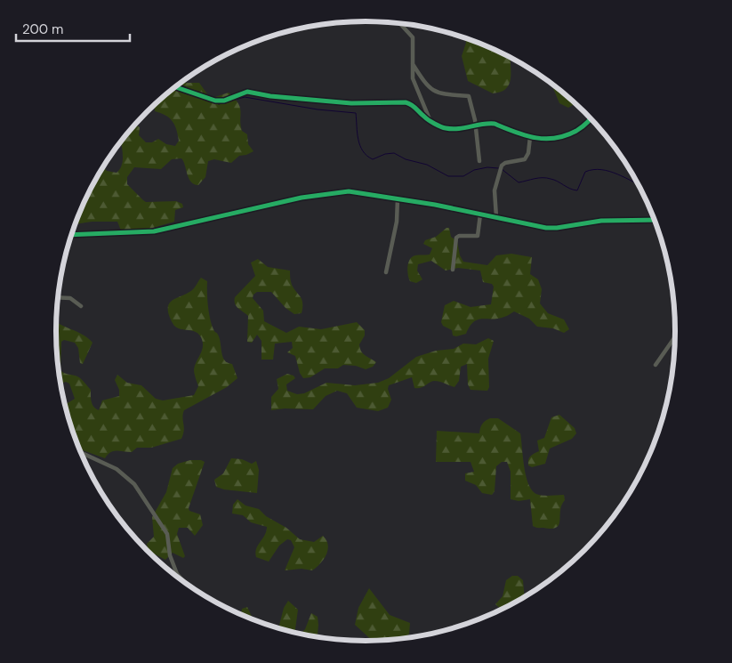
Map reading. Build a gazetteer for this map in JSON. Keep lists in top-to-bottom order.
{
  "scale_bar": "200 m"
}
